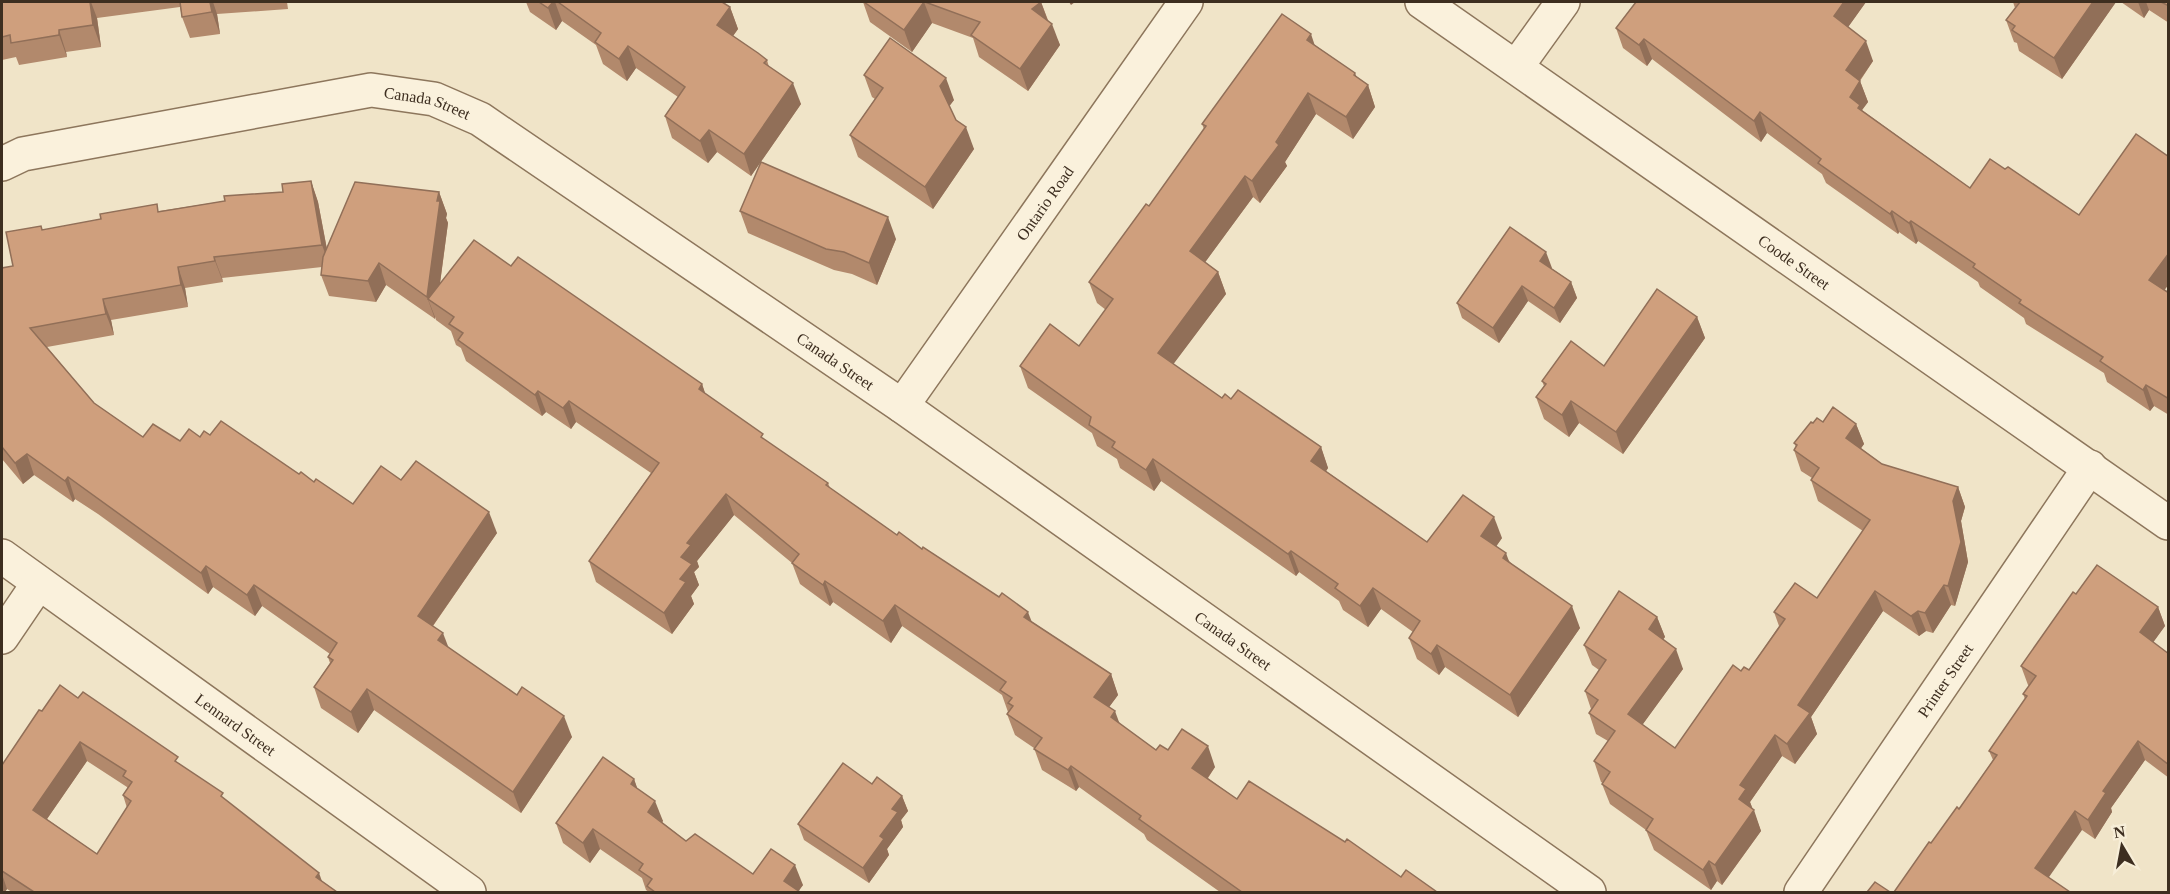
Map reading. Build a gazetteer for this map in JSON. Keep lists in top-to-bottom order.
{
  "streets": {
    "street": [
      "Canada Street",
      "Ontario Road",
      "Coode Street",
      "Printer Street",
      "Lennard Street"
    ]
  },
  "crossings": [
    ["Canada Street", "Ontario Road"],
    ["Coode Street", "Printer Street"]
  ],
  "north": "top"
}
